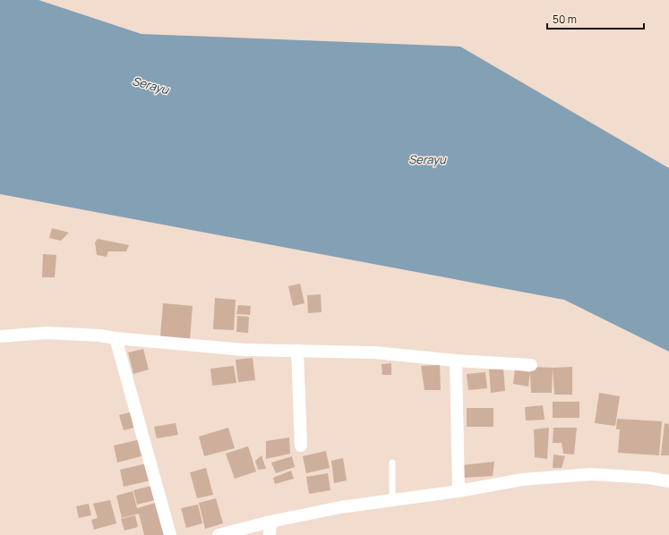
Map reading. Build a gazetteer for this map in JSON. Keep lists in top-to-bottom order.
{
  "water": ["Serayu"],
  "scale_bar": "50 m"
}
